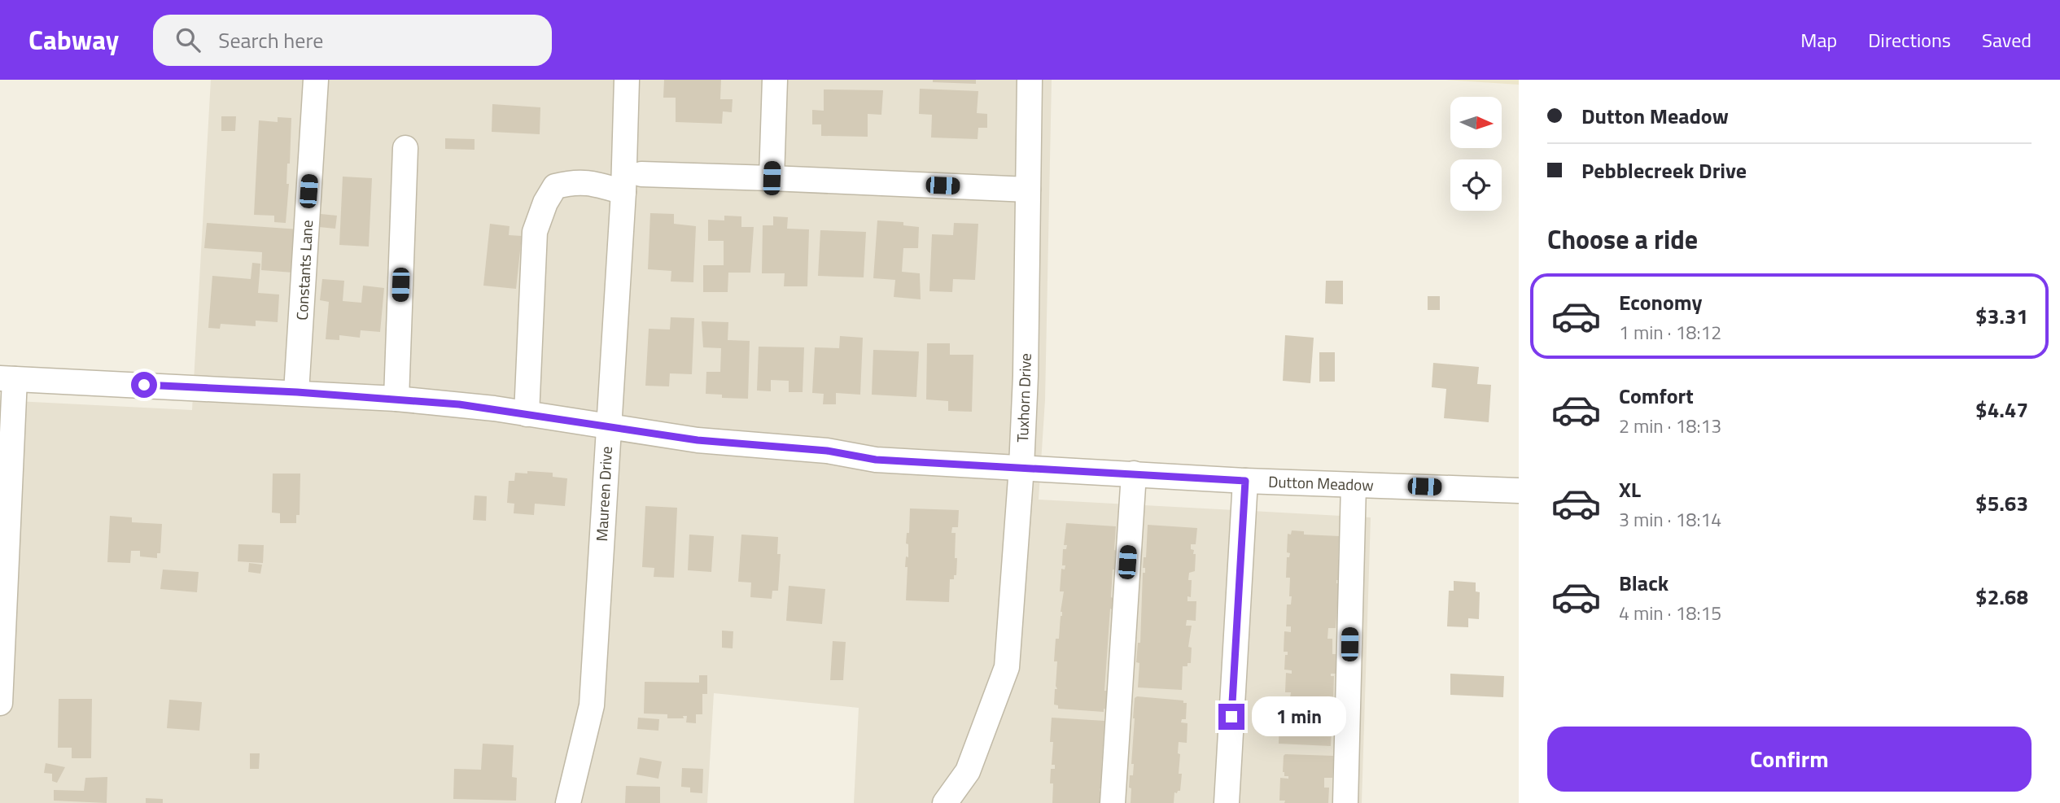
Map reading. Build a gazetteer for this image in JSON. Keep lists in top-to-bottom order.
{
  "streets": {
    "street": [
      "Constants Lane",
      "Tuxhorn Drive",
      "Dutton Meadow",
      "Maureen Drive"
    ]
  },
  "crossings": [
    ["Constants Lane", "Dutton Meadow"],
    ["Tuxhorn Drive", "Dutton Meadow"],
    ["Dutton Meadow", "Maureen Drive"]
  ],
  "north": "right",
  "page": {
    "header": "Cabway",
    "search": "Search here",
    "nav": ["Map", "Directions", "Saved"],
    "banner": ["Dutton Meadow", "Pebblecreek Drive"],
    "heading": "Choose a ride",
    "list": [
      {
        "name": "Economy",
        "note": "1 min · 18:12",
        "value": "$3.31"
      },
      {
        "name": "Comfort",
        "note": "2 min · 18:13",
        "value": "$4.47"
      },
      {
        "name": "XL",
        "note": "3 min · 18:14",
        "value": "$5.63"
      },
      {
        "name": "Black",
        "note": "4 min · 18:15",
        "value": "$2.68"
      }
    ],
    "bubble": "1 min",
    "buttons": "Confirm"
  }
}
